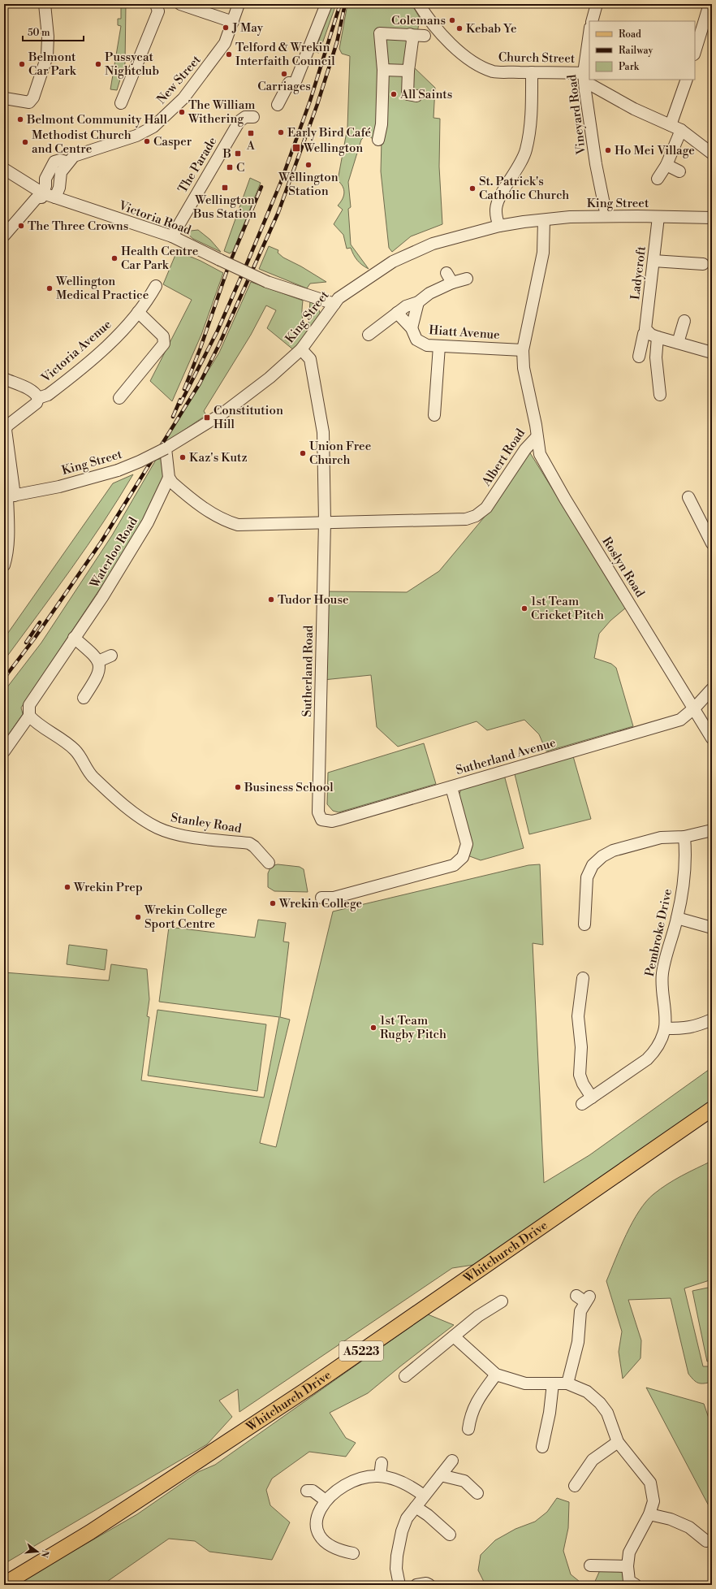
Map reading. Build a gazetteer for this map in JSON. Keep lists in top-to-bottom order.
{
  "streets": {
    "main road": ["Whitchurch Drive", "A5223"],
    "street": [
      "Church Street",
      "New Street",
      "Vineyard Road",
      "The Parade",
      "King Street",
      "Victoria Road",
      "Ladycroft",
      "Hiatt Avenue",
      "Victoria Avenue",
      "Albert Road",
      "Waterloo Road",
      "Roslyn Road",
      "Sutherland Road",
      "Sutherland Avenue",
      "Stanley Road",
      "Pembroke Drive"
    ]
  },
  "crossings": [
    ["Church Street", "Vineyard Road"],
    ["New Street", "Victoria Road"],
    ["Vineyard Road", "King Street"],
    ["The Parade", "Victoria Road"],
    ["King Street", "Victoria Road"],
    ["King Street", "Ladycroft"],
    ["King Street", "Victoria Avenue"],
    ["King Street", "Albert Road"],
    ["Hiatt Avenue", "Albert Road"],
    ["Albert Road", "Roslyn Road"],
    ["Albert Road", "Sutherland Road"],
    ["Waterloo Road", "Stanley Road"],
    ["Roslyn Road", "Sutherland Avenue"],
    ["Sutherland Road", "Sutherland Avenue"]
  ],
  "places": {
    "other": [
      "Colemans",
      "J May",
      "Kebab Ye",
      "Telford & Wrekin Interfaith Council",
      "Belmont Car Park",
      "Pussycat Nightclub",
      "Carriages",
      "All Saints",
      "The William Withering",
      "Belmont Community Hall",
      "Early Bird Café",
      "Casper",
      "Methodist Church and Centre",
      "Ho Mei Village",
      "Wellington Station",
      "St. Patrick's Catholic Church",
      "The Three Crowns",
      "Health Centre Car Park",
      "Wellington Medical Practice",
      "Union Free Church",
      "Kaz's Kutz",
      "Tudor House",
      "1st Team Cricket Pitch",
      "Business School",
      "Wrekin Prep",
      "Wrekin College",
      "Wrekin College Sport Centre",
      "1st Team Rugby Pitch"
    ],
    "transit": [
      "A",
      "Wellington",
      "B",
      "C",
      "Wellington Bus Station",
      "Constitution Hill"
    ]
  },
  "legend": ["Road", "Railway", "Park"],
  "scale_bar": "50 m",
  "north": "right"
}
